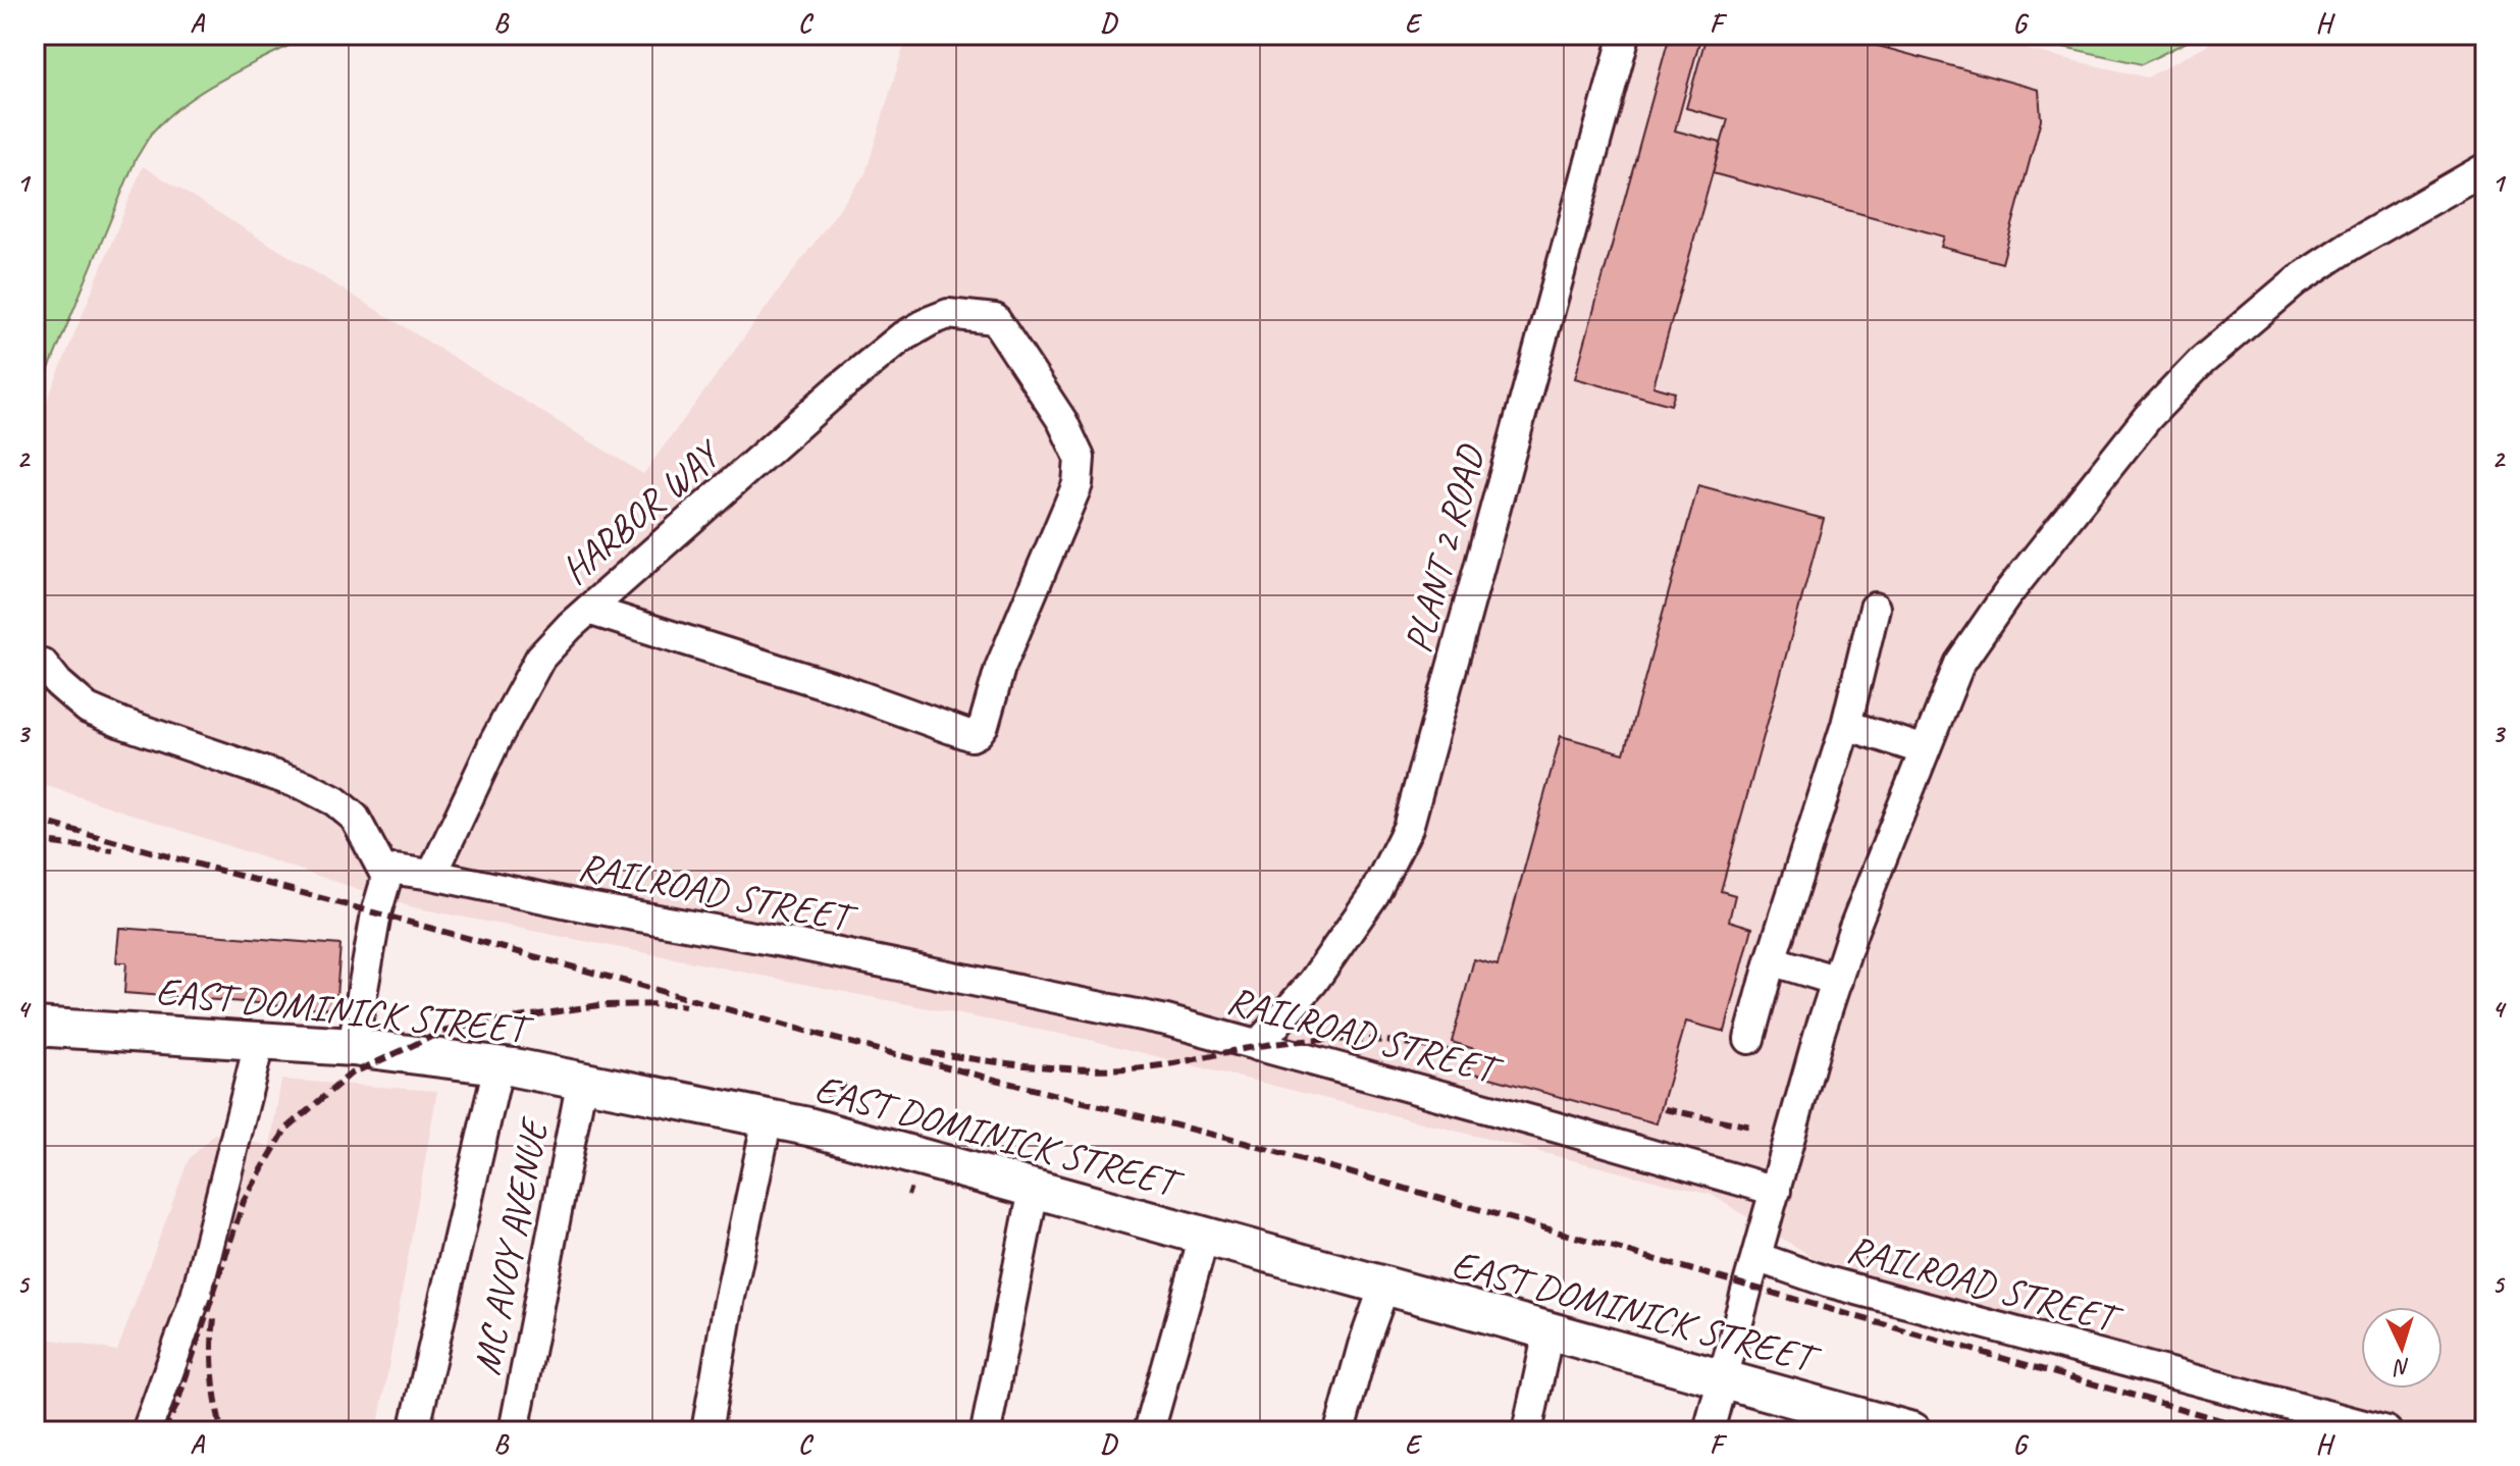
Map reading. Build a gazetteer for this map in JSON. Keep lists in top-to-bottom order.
{
  "streets": {
    "main road": ["EAST DOMINICK STREET"],
    "street": [
      "HARBOR WAY",
      "PLANT 2 ROAD",
      "RAILROAD STREET",
      "MC AVOY AVENUE"
    ]
  },
  "crossings": [
    ["HARBOR WAY", "RAILROAD STREET"],
    ["PLANT 2 ROAD", "RAILROAD STREET"],
    ["EAST DOMINICK STREET", "MC AVOY AVENUE"]
  ],
  "north": "bottom",
  "grid": {
    "columns": [
      "A",
      "B",
      "C",
      "D",
      "E",
      "F",
      "G",
      "H"
    ],
    "rows": [
      "1",
      "2",
      "3",
      "4",
      "5"
    ]
  }
}
